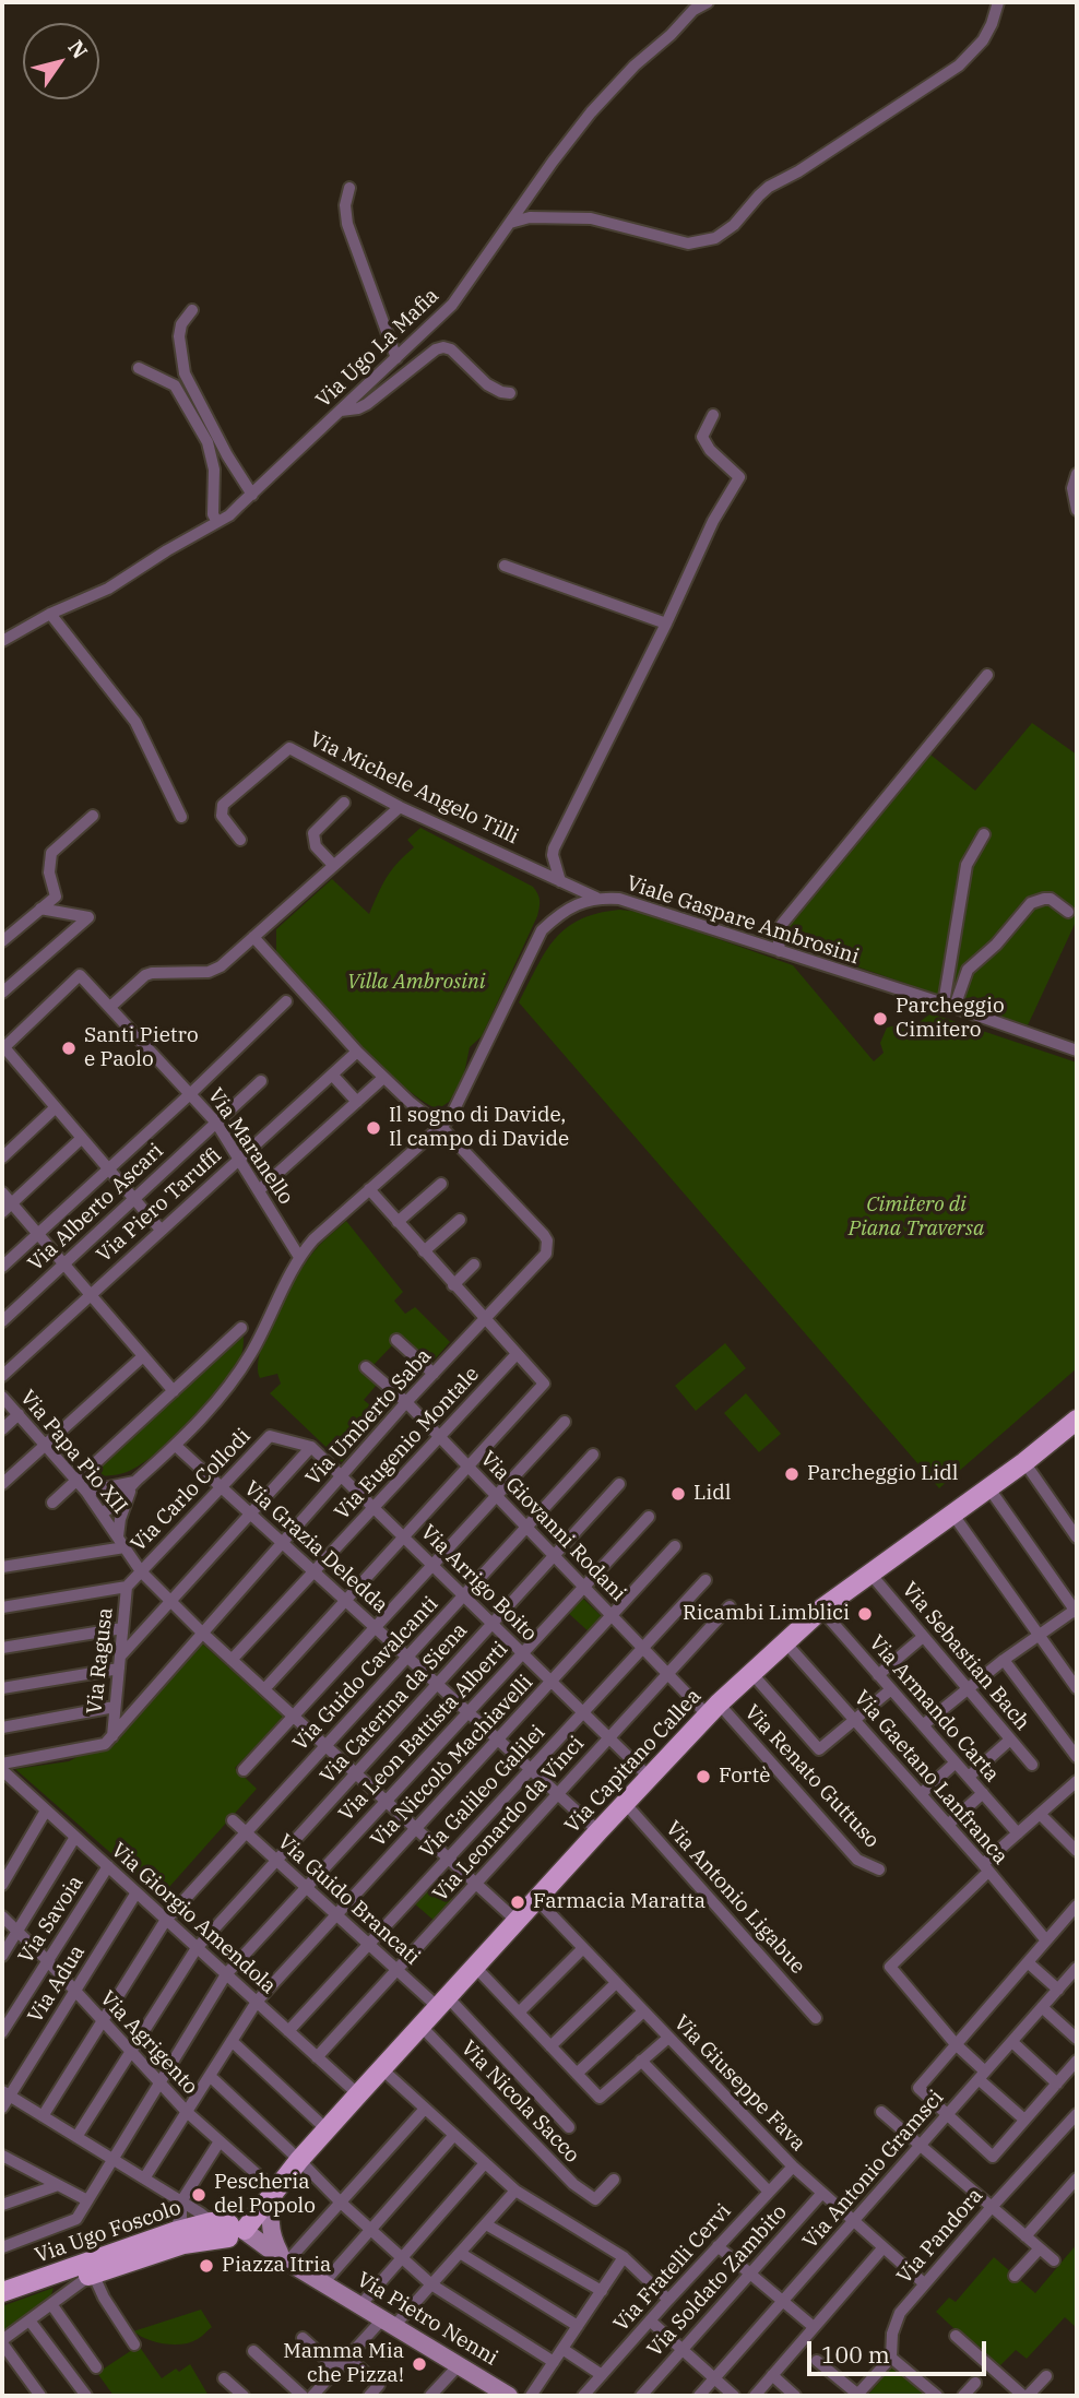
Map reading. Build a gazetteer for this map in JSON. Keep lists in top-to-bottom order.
{
  "streets": {
    "main road": ["Via Capitano Callea", "Via Ugo Foscolo", "Via Pietro Nenni"],
    "street": [
      "Via Ugo La Mafia",
      "Via Michele Angelo Tilli",
      "Viale Gaspare Ambrosini",
      "Via Maranello",
      "Via Piero Taruffi",
      "Via Alberto Ascari",
      "Via Umberto Saba",
      "Via Eugenio Montale",
      "Via Papa Pio XII",
      "Via Carlo Collodi",
      "Via Giovanni Rodani",
      "Via Grazia Deledda",
      "Via Arrigo Boito",
      "Via Sebastian Bach",
      "Via Ragusa",
      "Via Guido Cavalcanti",
      "Via Caterina da Siena",
      "Via Armando Carta",
      "Via Leon Battista Alberti",
      "Via Niccolò Machiavelli",
      "Via Renato Guttuso",
      "Via Gaetano Lanfranca",
      "Via Galileo Galilei",
      "Via Leonardo da Vinci",
      "Via Antonio Ligabue",
      "Via Guido Brancati",
      "Via Giorgio Amendola",
      "Via Savoia",
      "Via Adua",
      "Via Agrigento",
      "Via Giuseppe Fava",
      "Via Nicola Sacco",
      "Via Antonio Gramsci",
      "Via Pandora",
      "Via Fratelli Cervi",
      "Via Soldato Zambito"
    ]
  },
  "crossings": [
    ["Via Michele Angelo Tilli", "Viale Gaspare Ambrosini"],
    ["Viale Gaspare Ambrosini", "Via Maranello"],
    ["Viale Gaspare Ambrosini", "Via Umberto Saba"],
    ["Viale Gaspare Ambrosini", "Via Papa Pio XII"],
    ["Viale Gaspare Ambrosini", "Via Grazia Deledda"],
    ["Via Maranello", "Via Piero Taruffi"],
    ["Via Maranello", "Via Alberto Ascari"],
    ["Via Piero Taruffi", "Via Umberto Saba"],
    ["Via Umberto Saba", "Via Papa Pio XII"],
    ["Via Umberto Saba", "Via Giovanni Rodani"],
    ["Via Umberto Saba", "Via Grazia Deledda"],
    ["Via Umberto Saba", "Via Arrigo Boito"],
    ["Via Umberto Saba", "Via Ragusa"],
    ["Via Eugenio Montale", "Via Papa Pio XII"],
    ["Via Eugenio Montale", "Via Giovanni Rodani"],
    ["Via Eugenio Montale", "Via Grazia Deledda"],
    ["Via Eugenio Montale", "Via Arrigo Boito"],
    ["Via Papa Pio XII", "Via Carlo Collodi"],
    ["Via Papa Pio XII", "Via Ragusa"],
    ["Via Papa Pio XII", "Via Guido Cavalcanti"],
    ["Via Papa Pio XII", "Via Caterina da Siena"],
    ["Via Papa Pio XII", "Via Leon Battista Alberti"],
    ["Via Papa Pio XII", "Via Niccolò Machiavelli"],
    ["Via Papa Pio XII", "Via Capitano Callea"],
    ["Via Papa Pio XII", "Via Galileo Galilei"],
    ["Via Papa Pio XII", "Via Leonardo da Vinci"],
    ["Via Carlo Collodi", "Via Grazia Deledda"],
    ["Via Carlo Collodi", "Via Arrigo Boito"],
    ["Via Carlo Collodi", "Via Ragusa"],
    ["Via Giovanni Rodani", "Via Guido Cavalcanti"],
    ["Via Giovanni Rodani", "Via Caterina da Siena"],
    ["Via Giovanni Rodani", "Via Leon Battista Alberti"],
    ["Via Giovanni Rodani", "Via Niccolò Machiavelli"],
    ["Via Giovanni Rodani", "Via Capitano Callea"],
    ["Via Giovanni Rodani", "Via Renato Guttuso"],
    ["Via Giovanni Rodani", "Via Galileo Galilei"],
    ["Via Giovanni Rodani", "Via Leonardo da Vinci"],
    ["Via Grazia Deledda", "Via Guido Cavalcanti"],
    ["Via Grazia Deledda", "Via Caterina da Siena"],
    ["Via Grazia Deledda", "Via Leon Battista Alberti"],
    ["Via Grazia Deledda", "Via Niccolò Machiavelli"],
    ["Via Grazia Deledda", "Via Capitano Callea"],
    ["Via Grazia Deledda", "Via Galileo Galilei"],
    ["Via Grazia Deledda", "Via Leonardo da Vinci"],
    ["Via Arrigo Boito", "Via Guido Cavalcanti"],
    ["Via Arrigo Boito", "Via Caterina da Siena"],
    ["Via Arrigo Boito", "Via Leon Battista Alberti"],
    ["Via Arrigo Boito", "Via Niccolò Machiavelli"],
    ["Via Arrigo Boito", "Via Capitano Callea"],
    ["Via Arrigo Boito", "Via Galileo Galilei"],
    ["Via Arrigo Boito", "Via Leonardo da Vinci"],
    ["Via Sebastian Bach", "Via Capitano Callea"],
    ["Via Guido Cavalcanti", "Via Guido Brancati"],
    ["Via Guido Cavalcanti", "Via Giorgio Amendola"],
    ["Via Guido Cavalcanti", "Via Agrigento"],
    ["Via Caterina da Siena", "Via Guido Brancati"],
    ["Via Caterina da Siena", "Via Giorgio Amendola"],
    ["Via Caterina da Siena", "Via Agrigento"],
    ["Via Armando Carta", "Via Capitano Callea"],
    ["Via Leon Battista Alberti", "Via Guido Brancati"],
    ["Via Leon Battista Alberti", "Via Giorgio Amendola"],
    ["Via Leon Battista Alberti", "Via Agrigento"],
    ["Via Niccolò Machiavelli", "Via Guido Brancati"],
    ["Via Niccolò Machiavelli", "Via Giorgio Amendola"],
    ["Via Niccolò Machiavelli", "Via Agrigento"],
    ["Via Capitano Callea", "Via Renato Guttuso"],
    ["Via Capitano Callea", "Via Gaetano Lanfranca"],
    ["Via Capitano Callea", "Via Antonio Ligabue"],
    ["Via Capitano Callea", "Via Guido Brancati"],
    ["Via Capitano Callea", "Via Giorgio Amendola"],
    ["Via Capitano Callea", "Via Agrigento"],
    ["Via Capitano Callea", "Via Giuseppe Fava"],
    ["Via Capitano Callea", "Via Nicola Sacco"],
    ["Via Capitano Callea", "Via Ugo Foscolo"],
    ["Via Capitano Callea", "Via Pietro Nenni"],
    ["Via Galileo Galilei", "Via Guido Brancati"],
    ["Via Galileo Galilei", "Via Giorgio Amendola"],
    ["Via Leonardo da Vinci", "Via Guido Brancati"],
    ["Via Leonardo da Vinci", "Via Giorgio Amendola"],
    ["Via Giorgio Amendola", "Via Savoia"],
    ["Via Giorgio Amendola", "Via Adua"],
    ["Via Savoia", "Via Agrigento"],
    ["Via Adua", "Via Agrigento"],
    ["Via Giuseppe Fava", "Via Antonio Gramsci"],
    ["Via Giuseppe Fava", "Via Pandora"],
    ["Via Giuseppe Fava", "Via Fratelli Cervi"],
    ["Via Giuseppe Fava", "Via Soldato Zambito"],
    ["Via Ugo Foscolo", "Via Pietro Nenni"]
  ],
  "parks": ["Villa Ambrosini", "Cimitero di Piana Traversa"],
  "places": [
    "Parcheggio Cimitero",
    "Santi Pietro e Paolo",
    "Il sogno di Davide, Il campo di Davide",
    "Parcheggio Lidl",
    "Lidl",
    "Ricambi Limblici",
    "Fortè",
    "Farmacia Maratta",
    "Pescheria del Popolo",
    "Piazza Itria",
    "Mamma Mia che Pizza!"
  ],
  "scale_bar": "100 m",
  "north": "top right"
}
